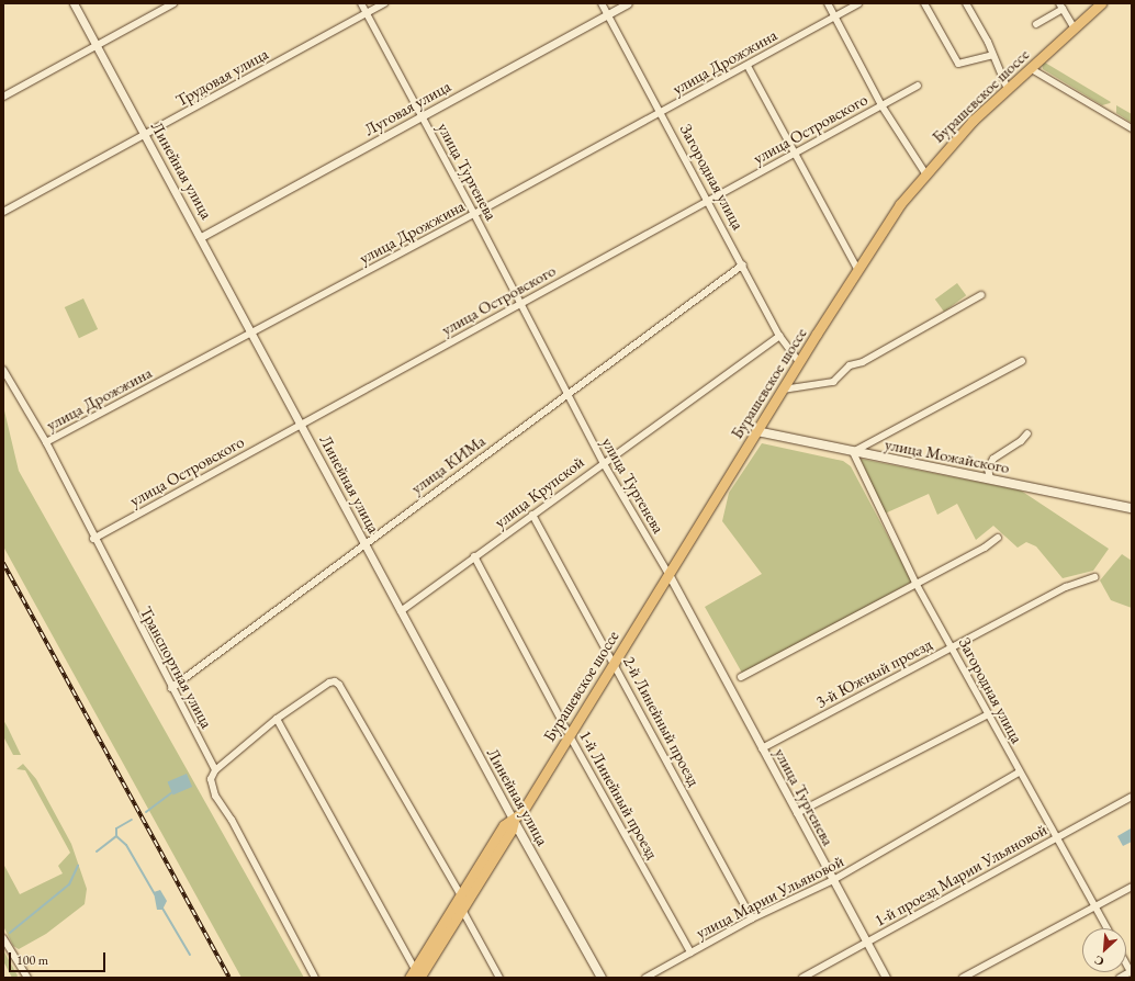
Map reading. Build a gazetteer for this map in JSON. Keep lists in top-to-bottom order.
{
  "streets": {
    "main road": ["Бурашевское шоссе", "Линейная улица", "улица Можайского"],
    "street": [
      "улица Дрожжина",
      "Трудовая улица",
      "Луговая улица",
      "улица Островского",
      "улица Тургенева",
      "Загородная улица",
      "улица КИМа",
      "улица Крупской",
      "Транспортная улица",
      "3-й Южный проезд",
      "2-й Линейный проезд",
      "1-й Линейный проезд",
      "1-й проезд Марии Ульяновой",
      "улица Марии Ульяновой"
    ]
  },
  "crossings": [
    ["улица Дрожжина", "Линейная улица"],
    ["улица Дрожжина", "улица Тургенева"],
    ["улица Дрожжина", "Загородная улица"],
    ["улица Дрожжина", "Транспортная улица"],
    ["Трудовая улица", "Линейная улица"],
    ["Трудовая улица", "улица Тургенева"],
    ["Бурашевское шоссе", "Линейная улица"],
    ["Бурашевское шоссе", "улица Тургенева"],
    ["Бурашевское шоссе", "Загородная улица"],
    ["Бурашевское шоссе", "улица Можайского"],
    ["Бурашевское шоссе", "2-й Линейный проезд"],
    ["Бурашевское шоссе", "1-й Линейный проезд"],
    ["Луговая улица", "Линейная улица"],
    ["Луговая улица", "улица Тургенева"],
    ["Луговая улица", "Загородная улица"],
    ["улица Островского", "Линейная улица"],
    ["улица Островского", "улица Тургенева"],
    ["улица Островского", "Загородная улица"],
    ["улица Островского", "Транспортная улица"],
    ["Линейная улица", "улица КИМа"],
    ["Линейная улица", "улица Крупской"],
    ["улица Тургенева", "улица КИМа"],
    ["улица Тургенева", "улица Крупской"],
    ["улица Тургенева", "3-й Южный проезд"],
    ["улица Тургенева", "1-й проезд Марии Ульяновой"],
    ["улица Тургенева", "улица Марии Ульяновой"],
    ["Загородная улица", "улица Можайского"],
    ["Загородная улица", "улица КИМа"],
    ["Загородная улица", "улица Крупской"],
    ["Загородная улица", "3-й Южный проезд"],
    ["Загородная улица", "1-й проезд Марии Ульяновой"],
    ["Загородная улица", "улица Марии Ульяновой"],
    ["улица КИМа", "Транспортная улица"],
    ["улица Крупской", "2-й Линейный проезд"],
    ["улица Крупской", "1-й Линейный проезд"],
    ["2-й Линейный проезд", "улица Марии Ульяновой"],
    ["1-й Линейный проезд", "улица Марии Ульяновой"]
  ],
  "scale_bar": "100 m",
  "north": "bottom left"
}
